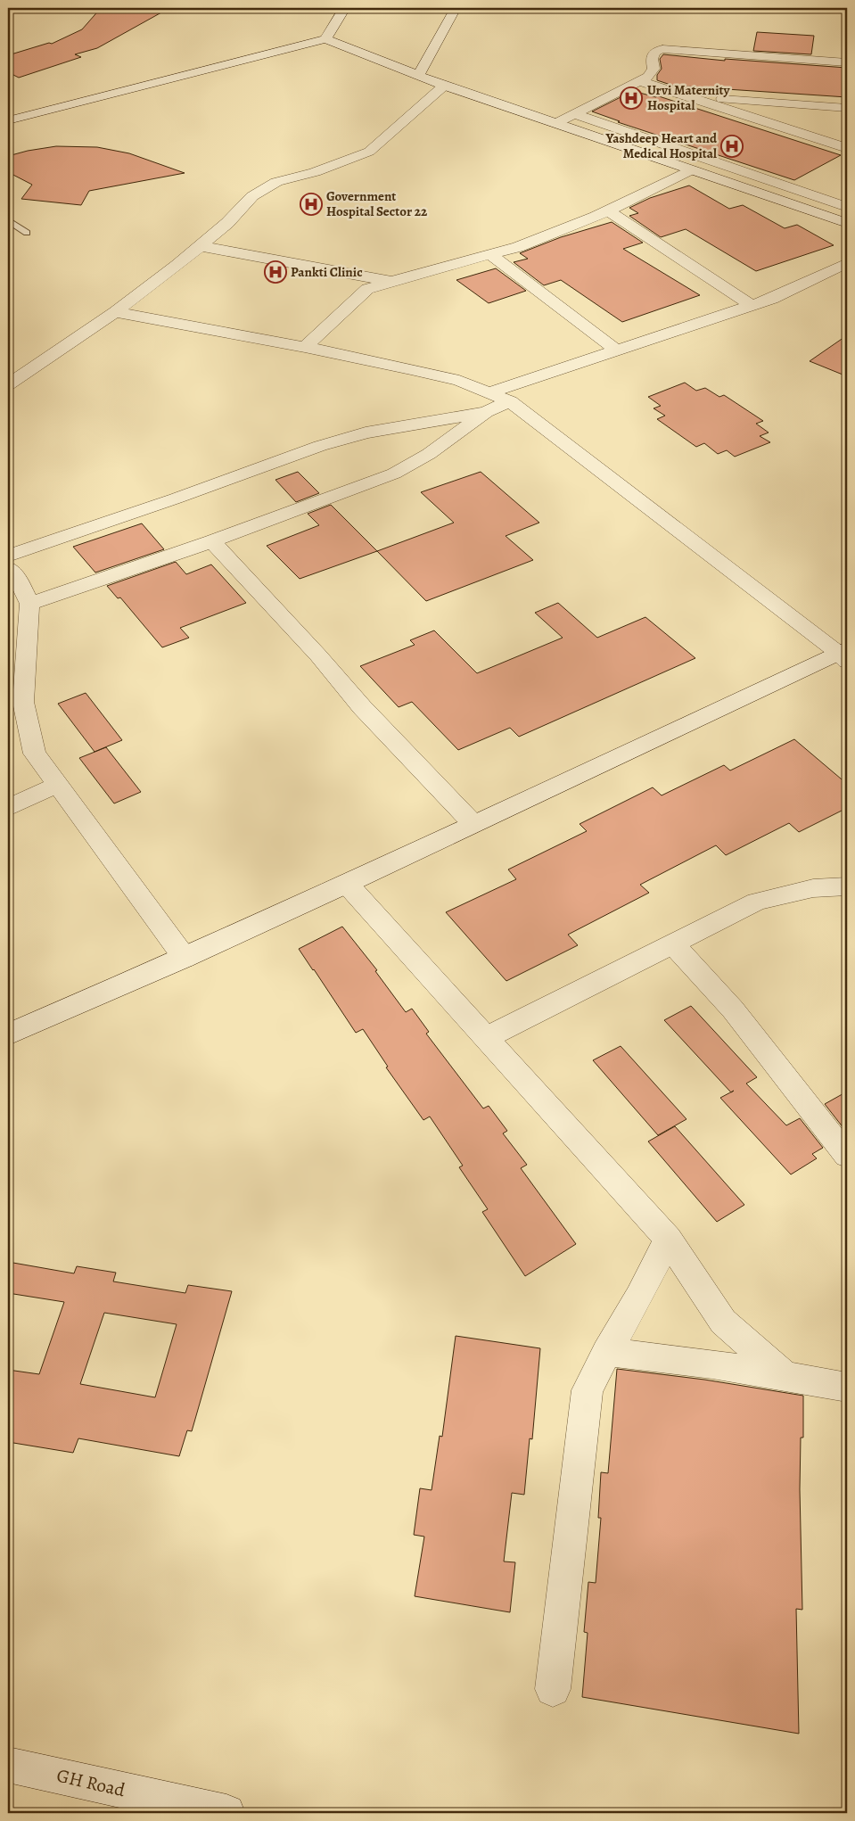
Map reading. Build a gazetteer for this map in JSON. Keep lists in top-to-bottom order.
{
  "streets": {
    "street": ["GH Road"]
  },
  "places": {
    "hospital": [
      "Urvi Maternity Hospital",
      "Yashdeep Heart and Medical Hospital",
      "Government Hospital Sector 22",
      "Pankti Clinic"
    ]
  }
}
